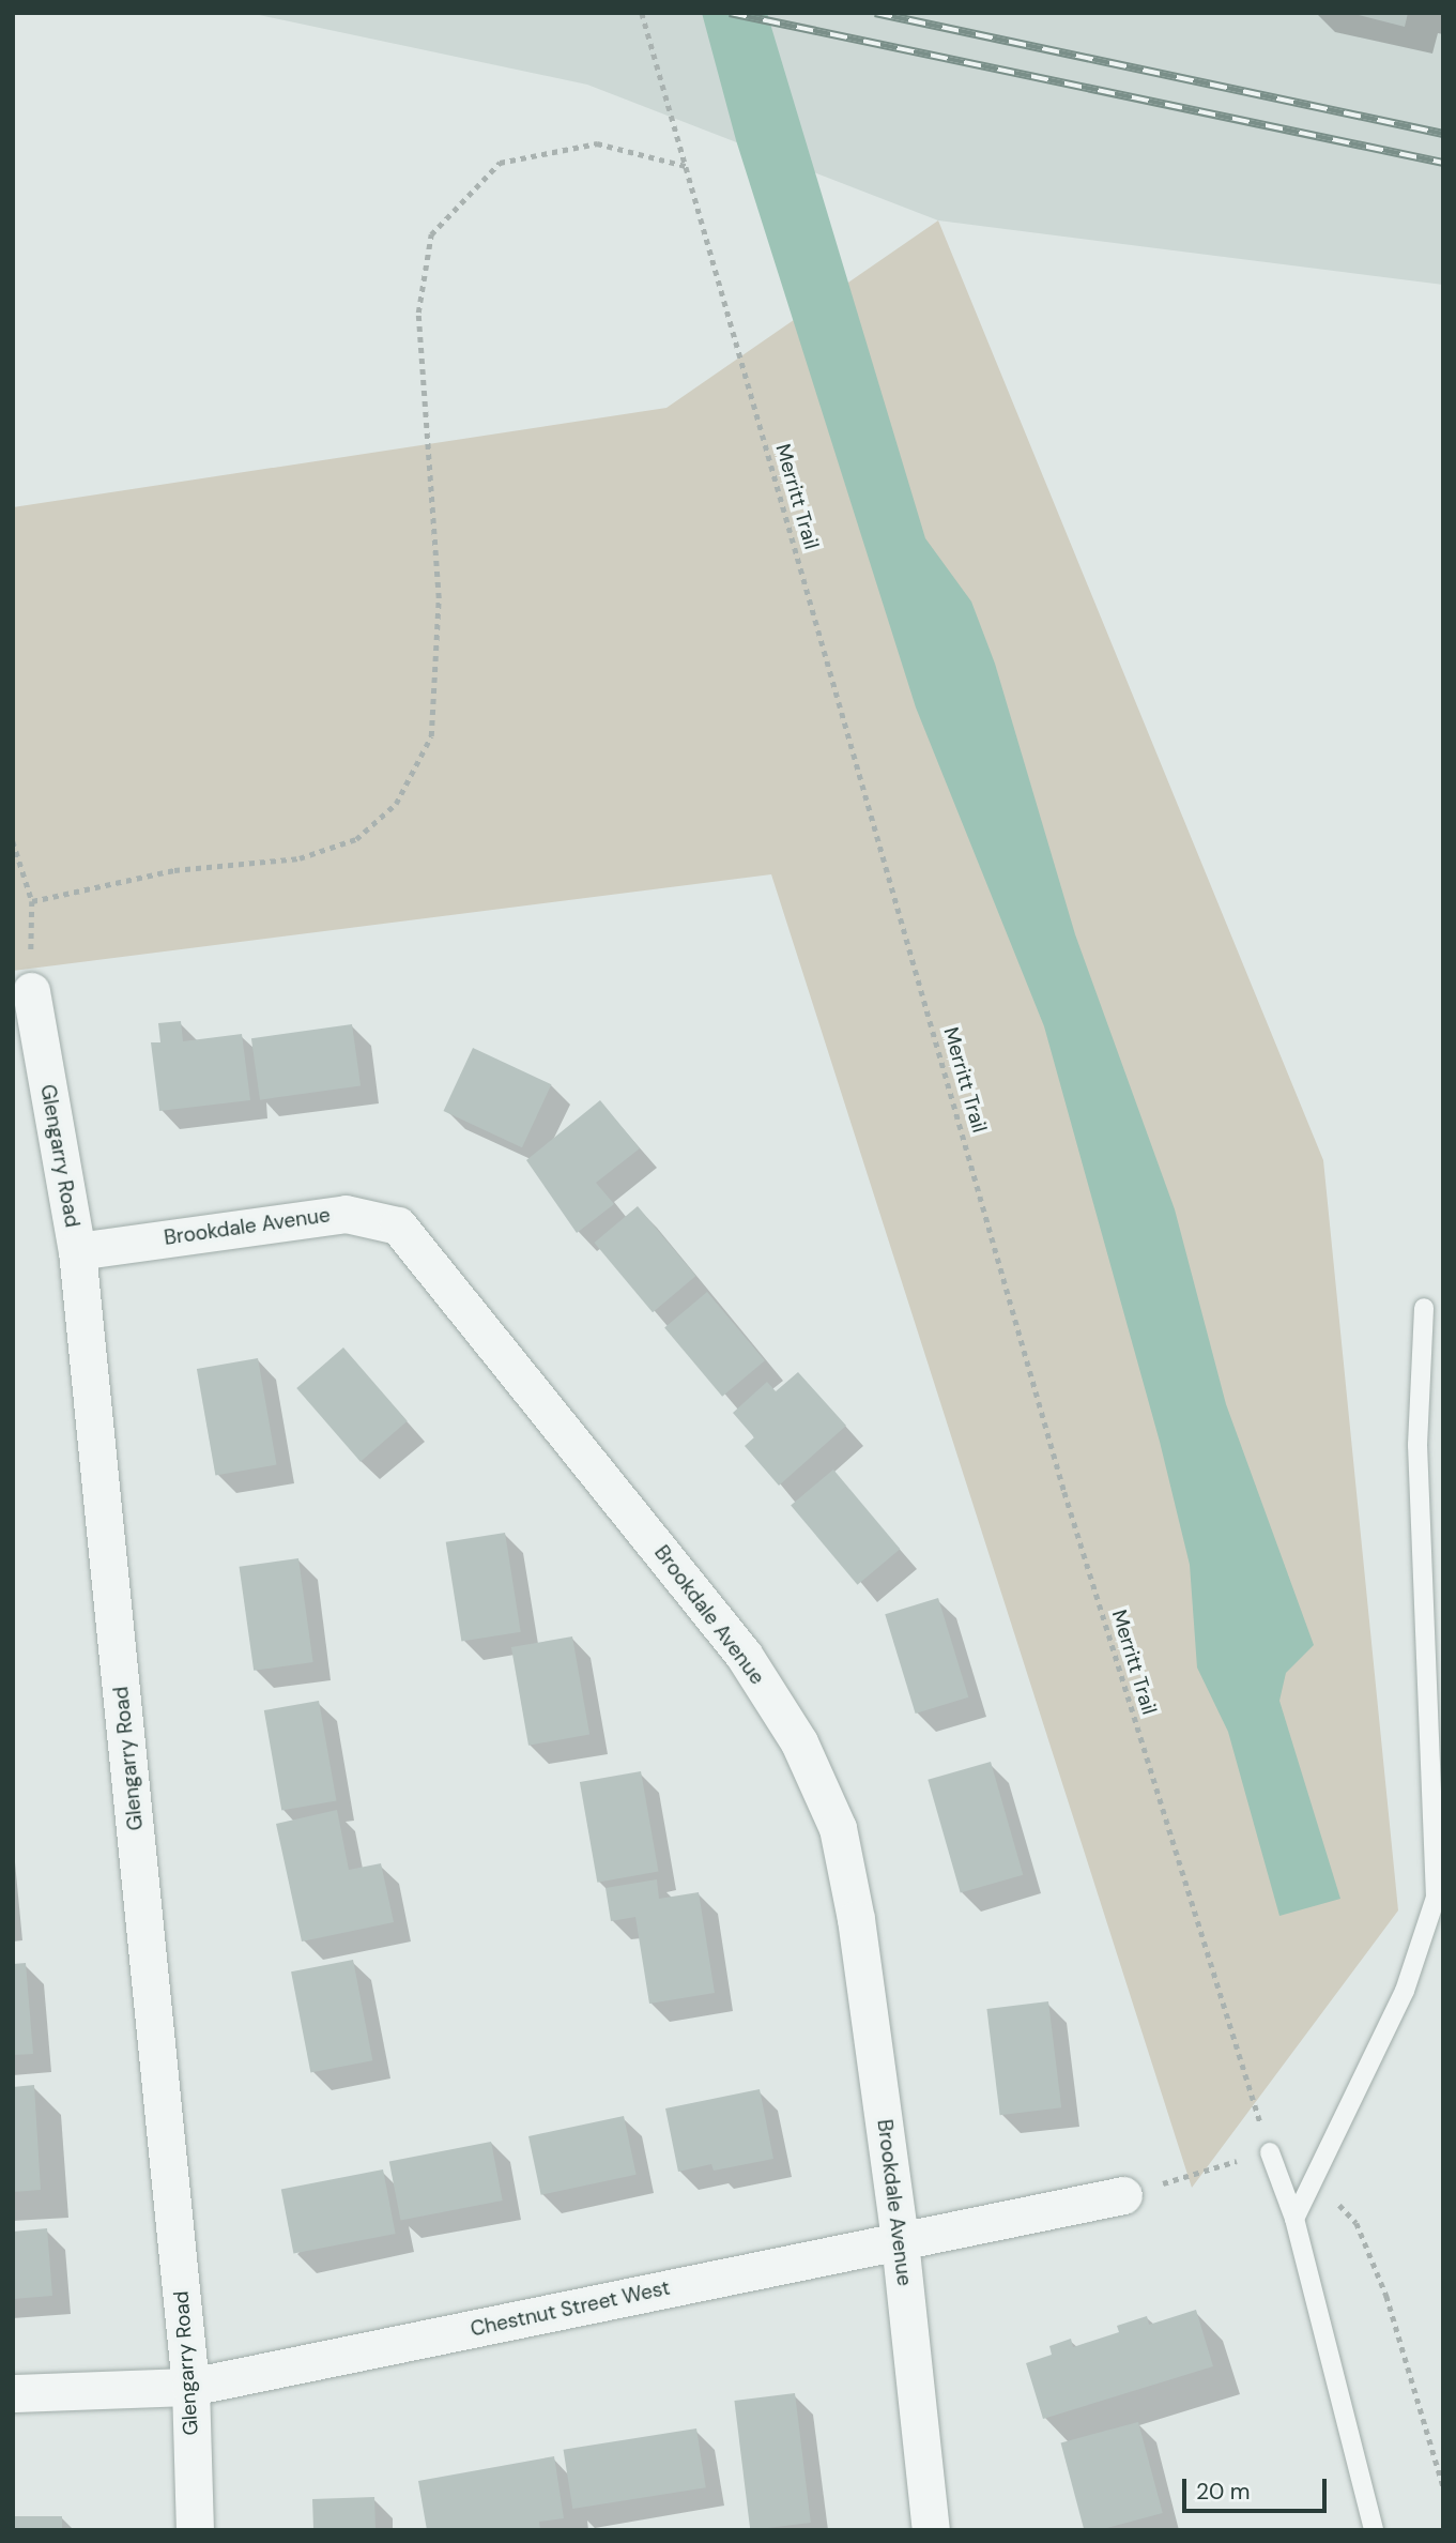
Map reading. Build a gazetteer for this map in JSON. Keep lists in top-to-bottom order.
{
  "streets": {
    "street": ["Glengarry Road", "Brookdale Avenue", "Chestnut Street West"],
    "path": ["Merritt Trail"]
  },
  "crossings": [
    ["Glengarry Road", "Brookdale Avenue"],
    ["Glengarry Road", "Chestnut Street West"],
    ["Brookdale Avenue", "Chestnut Street West"]
  ],
  "scale_bar": "20 m"
}
